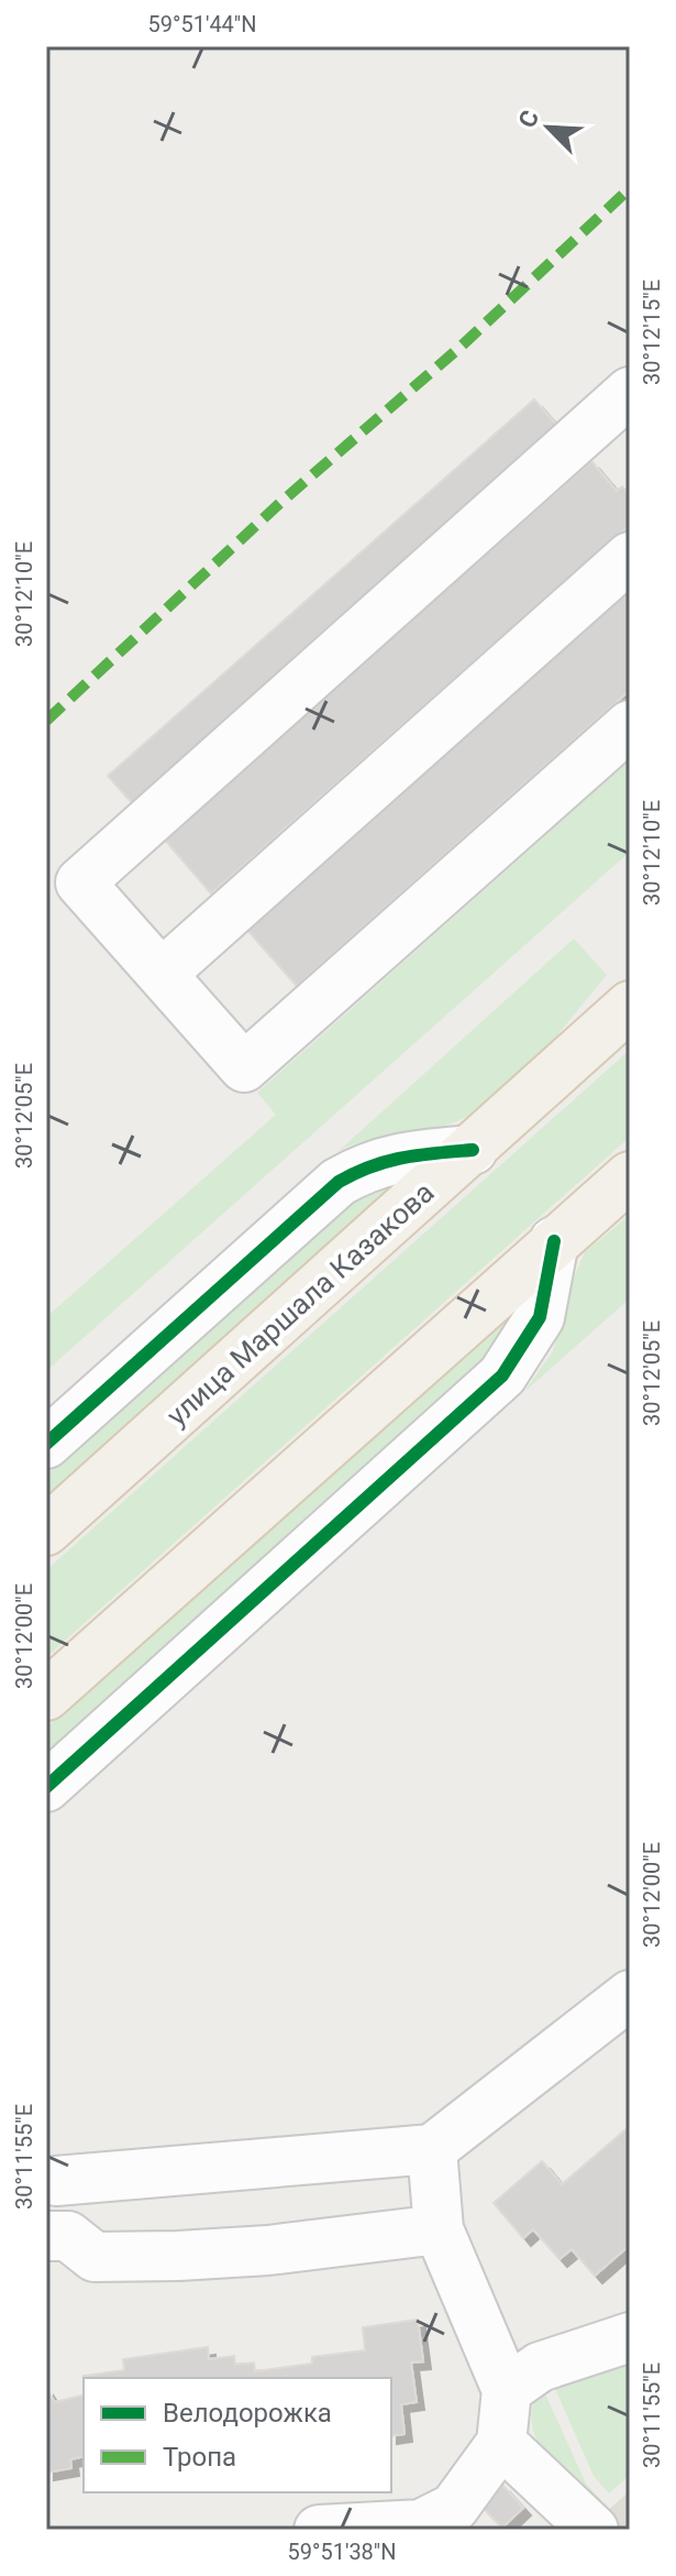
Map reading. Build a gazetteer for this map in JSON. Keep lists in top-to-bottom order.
{
  "streets": {
    "main road": ["улица Маршала Казакова"]
  },
  "legend": ["Велодорожка", "Тропа"],
  "north": "top left",
  "coordinates": [
    "59°51'44\"N",
    "30°12'15\"E",
    "30°12'10\"E",
    "30°12'05\"E",
    "30°12'00\"E",
    "30°11'55\"E",
    "59°51'38\"N"
  ]
}
